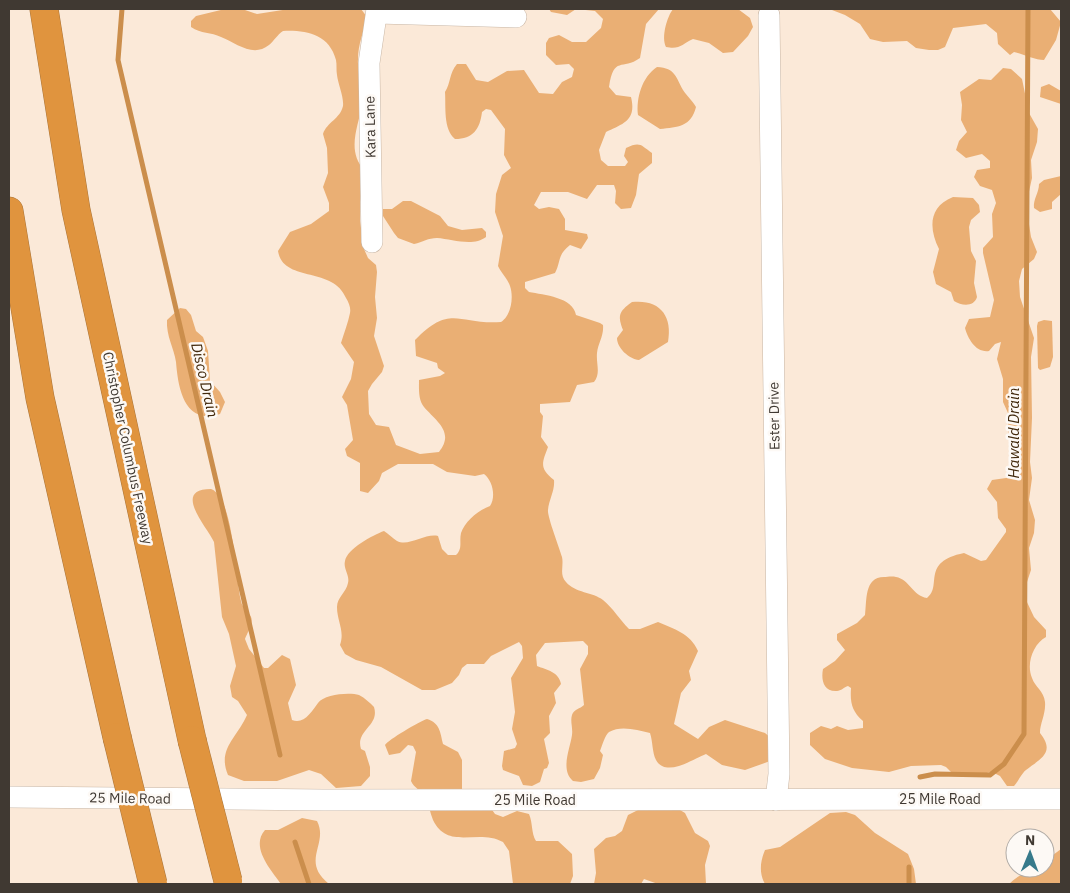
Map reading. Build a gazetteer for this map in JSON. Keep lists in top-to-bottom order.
{
  "streets": {
    "highway": ["Christopher Columbus Freeway"],
    "street": ["Kara Lane", "Ester Drive", "25 Mile Road"]
  },
  "crossings": [
    ["Ester Drive", "25 Mile Road"]
  ],
  "water": ["Disco Drain", "Hawald Drain"],
  "north": "top"
}
